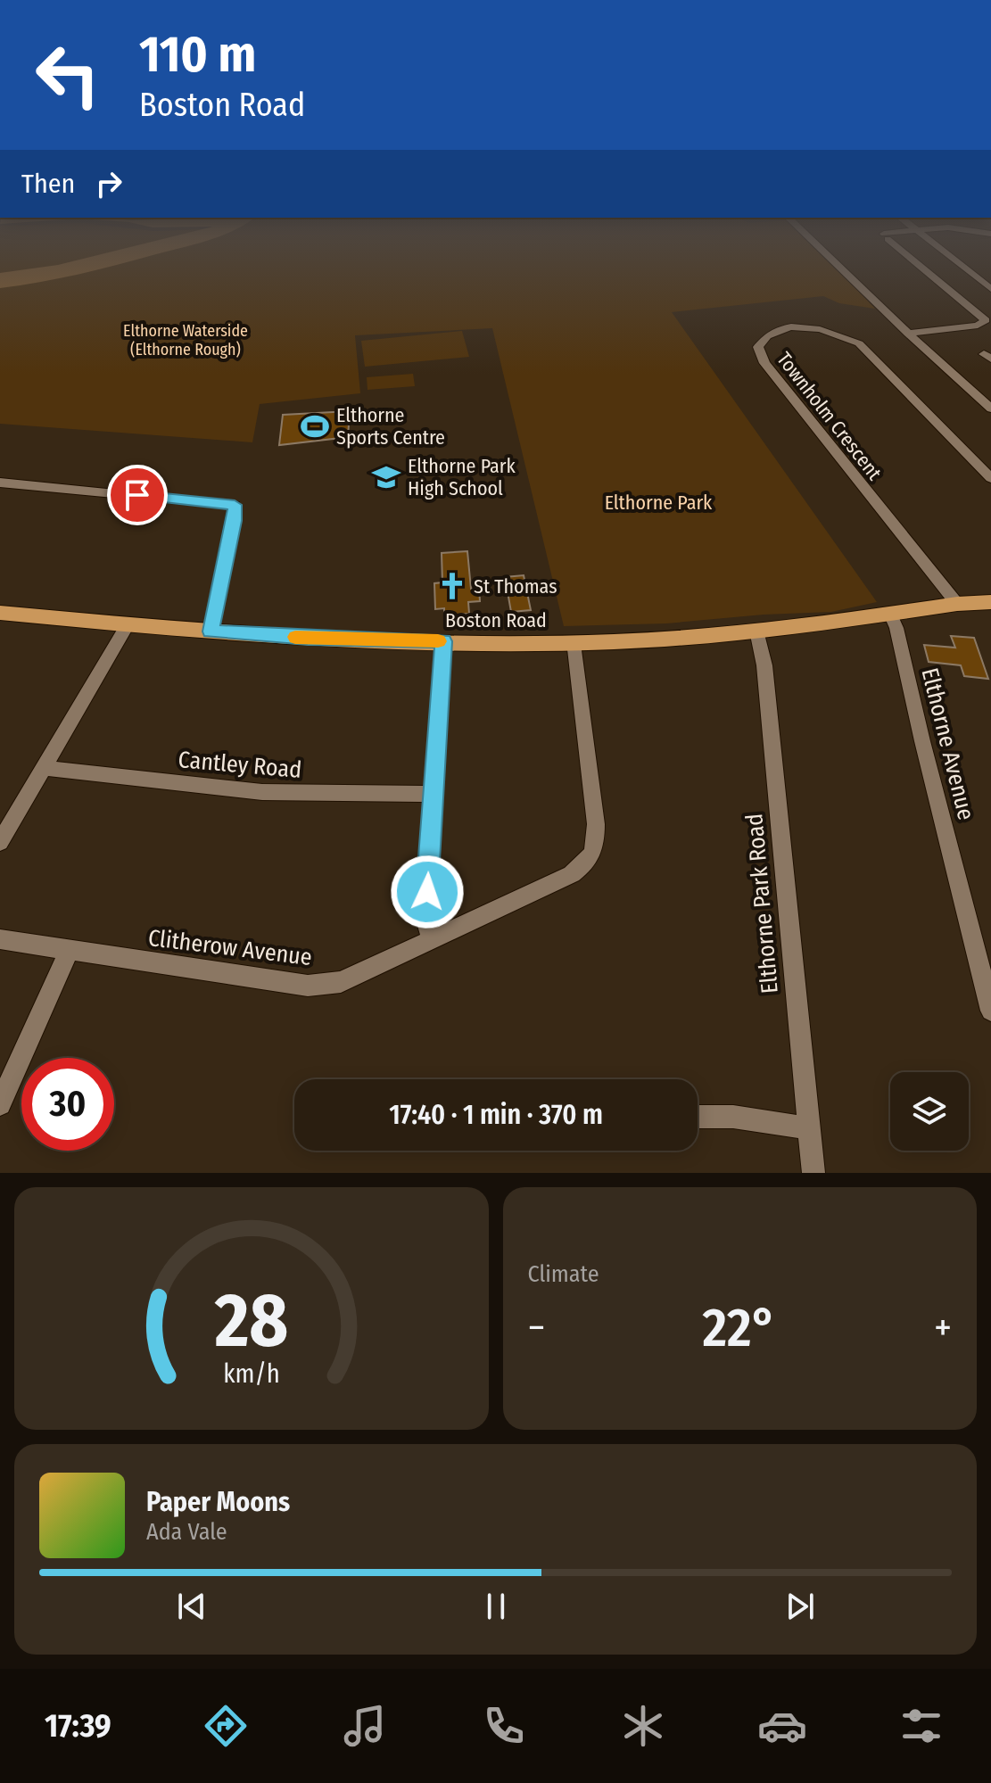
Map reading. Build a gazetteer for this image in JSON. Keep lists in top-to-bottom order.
{
  "streets": {
    "main road": ["Boston Road"],
    "street": [
      "Townholm Crescent",
      "Elthorne Avenue",
      "Cantley Road",
      "Elthorne Park Road",
      "Clitherow Avenue"
    ]
  },
  "crossings": [
    ["Townholm Crescent", "Boston Road"],
    ["Boston Road", "Elthorne Avenue"],
    ["Boston Road", "Elthorne Park Road"],
    ["Boston Road", "Clitherow Avenue"]
  ],
  "parks": ["Elthorne Waterside (Elthorne Rough)", "Elthorne Park"],
  "places": {
    "sports": ["Elthorne Sports Centre"],
    "school or university": ["Elthorne Park High School"],
    "church": ["St Thomas"]
  },
  "page": {
    "turn": ["110 m", "Boston Road"],
    "then": "Then",
    "limit": "30",
    "trip": "17:40 · 1 min · 370 m",
    "tile": "Climate",
    "heat": ["−", "22°", "+"],
    "song": ["Paper Moons", "Ada Vale"],
    "tabs": "17:39",
    "gauge": ["28", "km/h"]
  }
}
